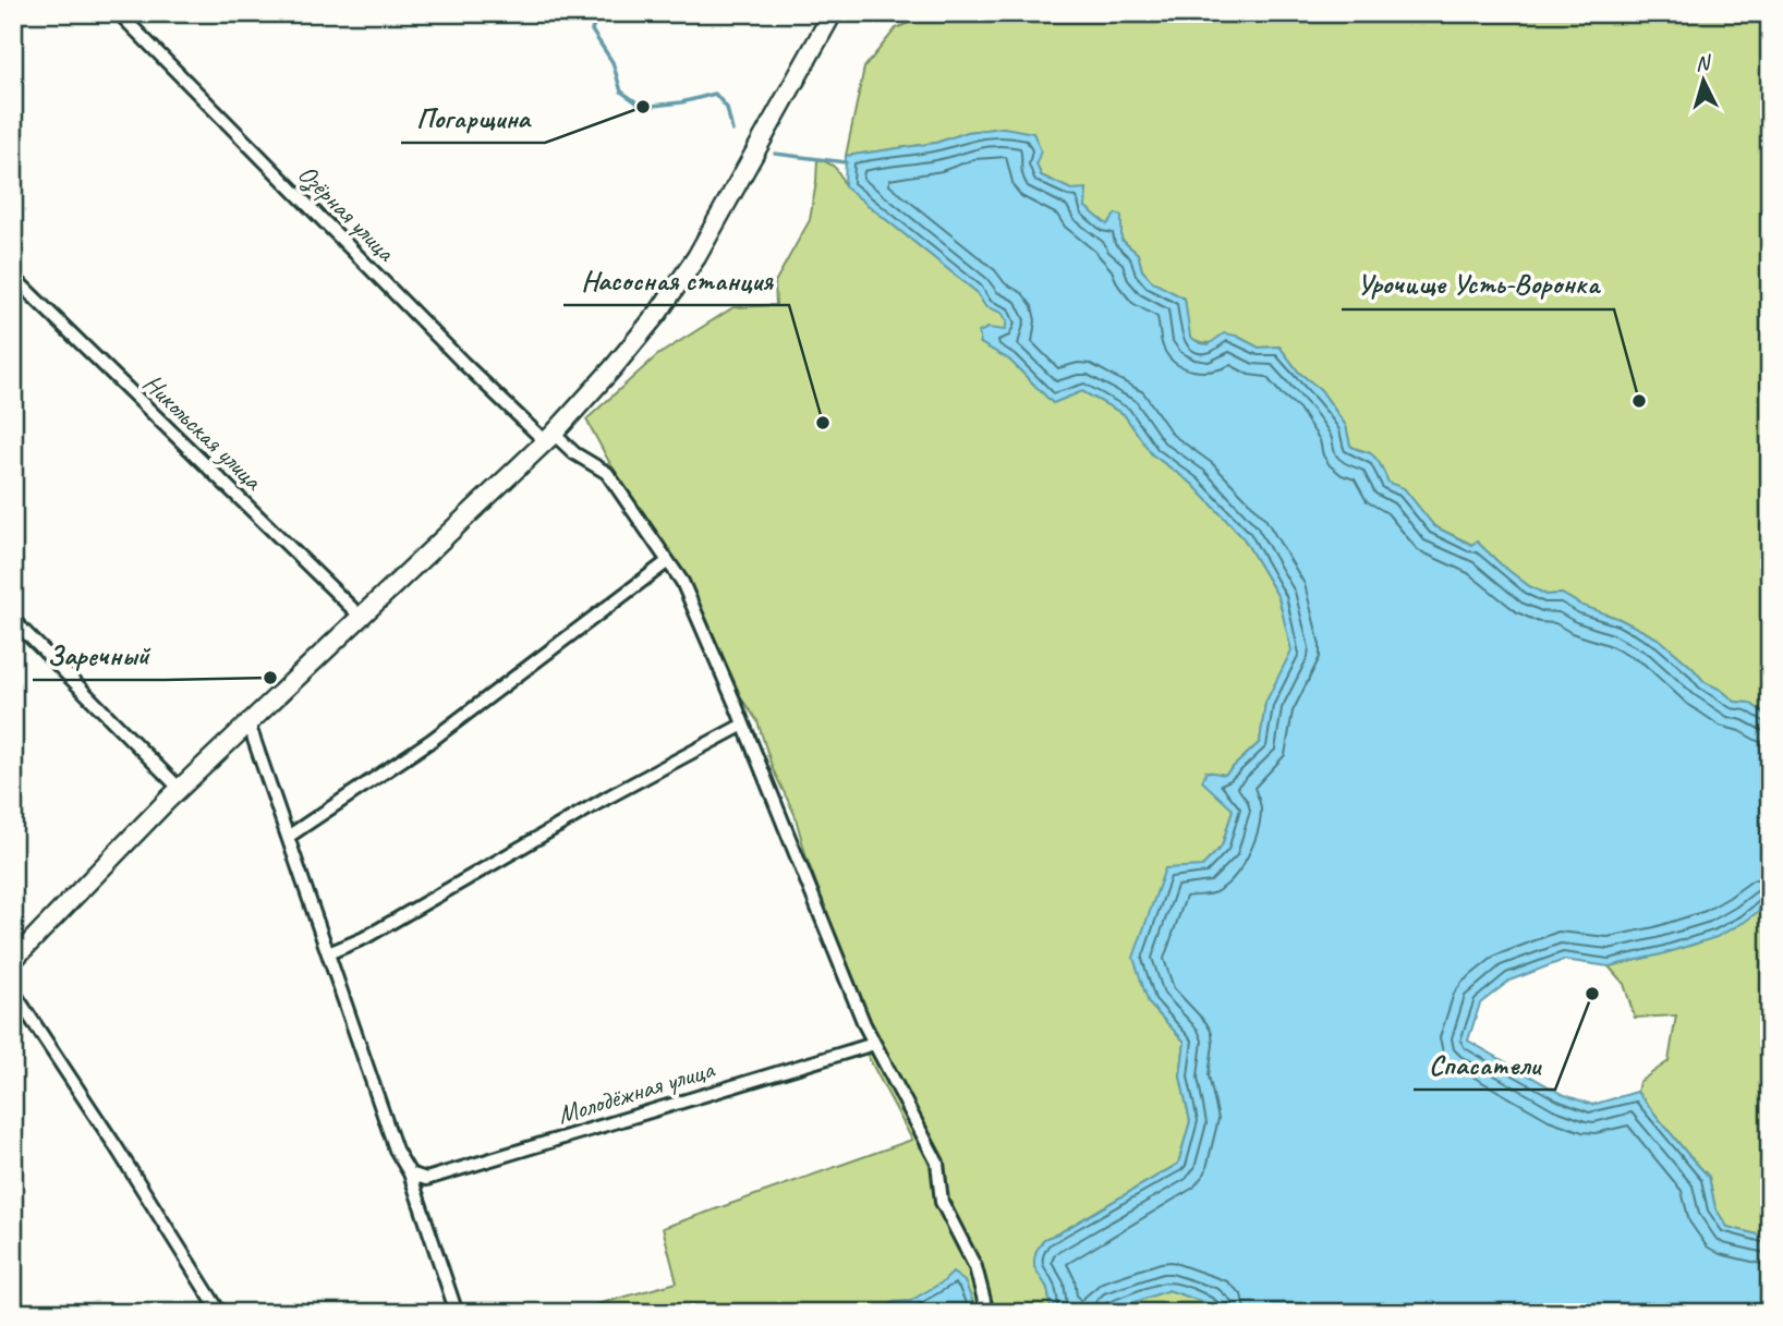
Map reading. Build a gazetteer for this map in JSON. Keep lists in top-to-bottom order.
{
  "streets": {
    "street": ["Озёрная улица", "Никольская улица", "Молодёжная улица"]
  },
  "places": [
    "Погарщина",
    "Урочище Усть-Воронка",
    "Насосная станция",
    "Заречный",
    "Спасатели"
  ],
  "north": "top"
}
